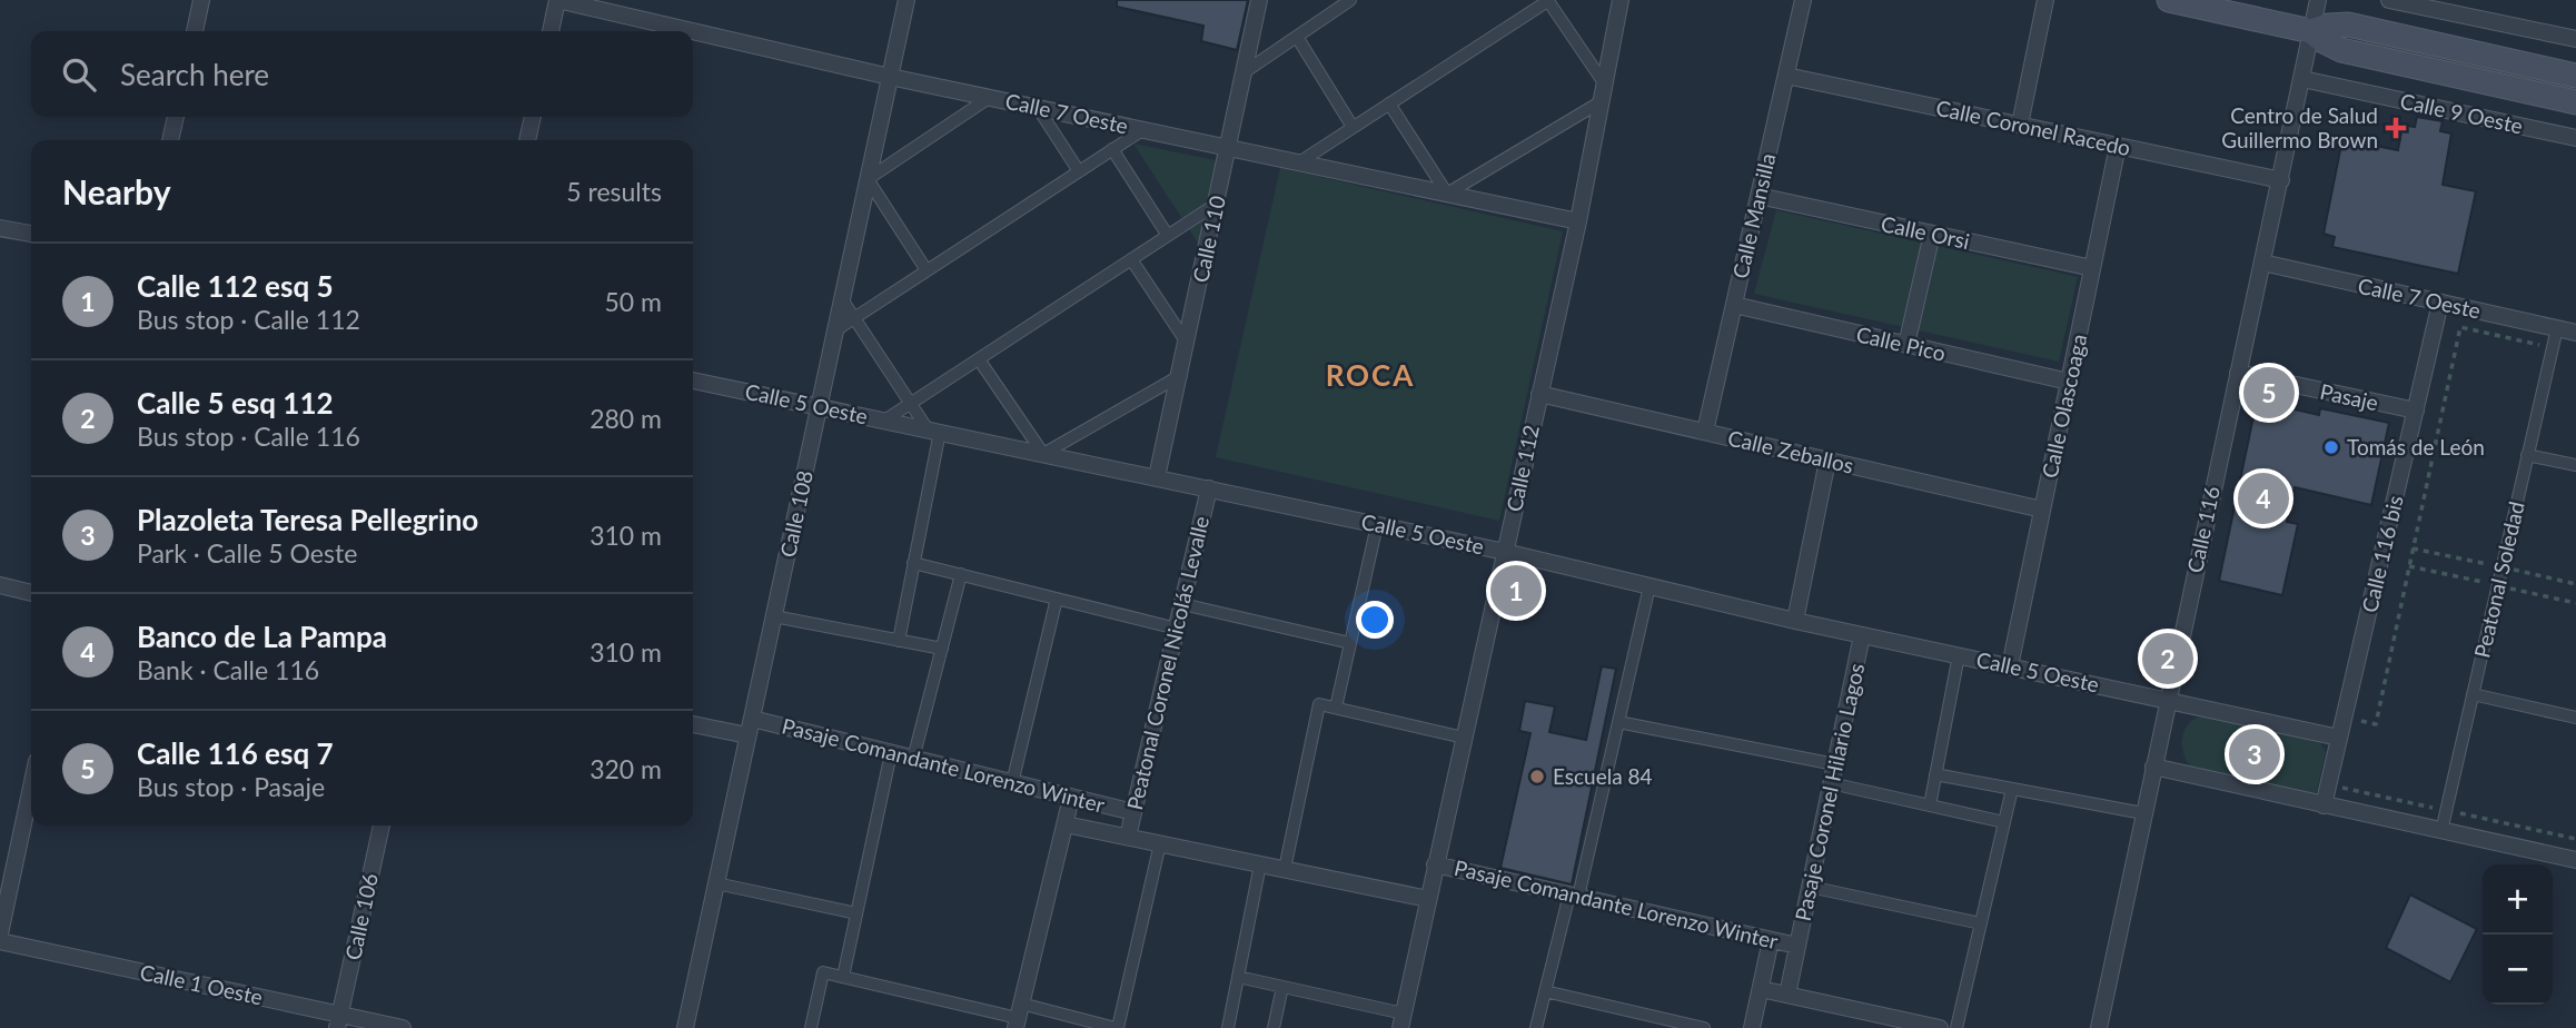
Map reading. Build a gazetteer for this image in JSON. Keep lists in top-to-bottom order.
{
  "streets": {
    "main road": ["Calle 9 Oeste"],
    "street": [
      "Calle 7 Oeste",
      "Calle Coronel Racedo",
      "Calle Mansilla",
      "Calle Orsi",
      "Calle 110",
      "Calle Pico",
      "Pasaje",
      "Calle 5 Oeste",
      "Calle Olascoaga",
      "Calle Zeballos",
      "Calle 112",
      "Calle 108",
      "Calle 116",
      "Calle 116 bis",
      "Peatonal Soledad",
      "Peatonal Coronel Nicolás Levalle",
      "Pasaje Comandante Lorenzo Winter",
      "Pasaje Coronel Hilario Lagos",
      "Calle 106",
      "Calle 1 Oeste"
    ]
  },
  "crossings": [
    ["Calle 7 Oeste", "Calle 110"],
    ["Calle 7 Oeste", "Calle 112"],
    ["Calle 7 Oeste", "Calle 108"],
    ["Calle 7 Oeste", "Calle 116"],
    ["Calle 7 Oeste", "Calle 116 bis"],
    ["Calle 7 Oeste", "Peatonal Soledad"],
    ["Calle 9 Oeste", "Calle 116"],
    ["Calle Coronel Racedo", "Calle Mansilla"],
    ["Calle Coronel Racedo", "Calle Olascoaga"],
    ["Calle Coronel Racedo", "Calle 116"],
    ["Calle Mansilla", "Calle Orsi"],
    ["Calle Mansilla", "Calle Pico"],
    ["Calle Mansilla", "Calle Zeballos"],
    ["Calle Orsi", "Calle Olascoaga"],
    ["Calle 110", "Calle 5 Oeste"],
    ["Calle Pico", "Calle Olascoaga"],
    ["Pasaje", "Calle 116"],
    ["Pasaje", "Calle 116 bis"],
    ["Calle 5 Oeste", "Calle Olascoaga"],
    ["Calle 5 Oeste", "Calle 112"],
    ["Calle 5 Oeste", "Calle 108"],
    ["Calle 5 Oeste", "Calle 116"],
    ["Calle 5 Oeste", "Calle 116 bis"],
    ["Calle 5 Oeste", "Peatonal Coronel Nicolás Levalle"],
    ["Calle 5 Oeste", "Pasaje Coronel Hilario Lagos"],
    ["Calle Olascoaga", "Calle Zeballos"],
    ["Calle Zeballos", "Calle 112"],
    ["Calle 112", "Pasaje Comandante Lorenzo Winter"],
    ["Calle 108", "Pasaje Comandante Lorenzo Winter"],
    ["Peatonal Coronel Nicolás Levalle", "Pasaje Comandante Lorenzo Winter"],
    ["Pasaje Comandante Lorenzo Winter", "Pasaje Coronel Hilario Lagos"],
    ["Calle 106", "Calle 1 Oeste"]
  ],
  "districts": ["ROCA"],
  "places": {
    "health": ["Centro de Salud Guillermo Brown"],
    "other": ["Tomás de León", "Escuela 84"]
  },
  "page": {
    "search": "Search here",
    "heading": ["Nearby", "5 results"],
    "list": [
      {
        "mark": "1",
        "name": "Calle 112 esq 5",
        "note": "Bus stop · Calle 112",
        "value": "50 m"
      },
      {
        "mark": "2",
        "name": "Calle 5 esq 112",
        "note": "Bus stop · Calle 116",
        "value": "280 m"
      },
      {
        "mark": "3",
        "name": "Plazoleta Teresa Pellegrino",
        "note": "Park · Calle 5 Oeste",
        "value": "310 m"
      },
      {
        "mark": "4",
        "name": "Banco de La Pampa",
        "note": "Bank · Calle 116",
        "value": "310 m"
      },
      {
        "mark": "5",
        "name": "Calle 116 esq 7",
        "note": "Bus stop · Pasaje",
        "value": "320 m"
      }
    ],
    "pins": [
      "5",
      "4",
      "1",
      "2",
      "3"
    ],
    "map_buttons": ["+", "−"]
  }
}
